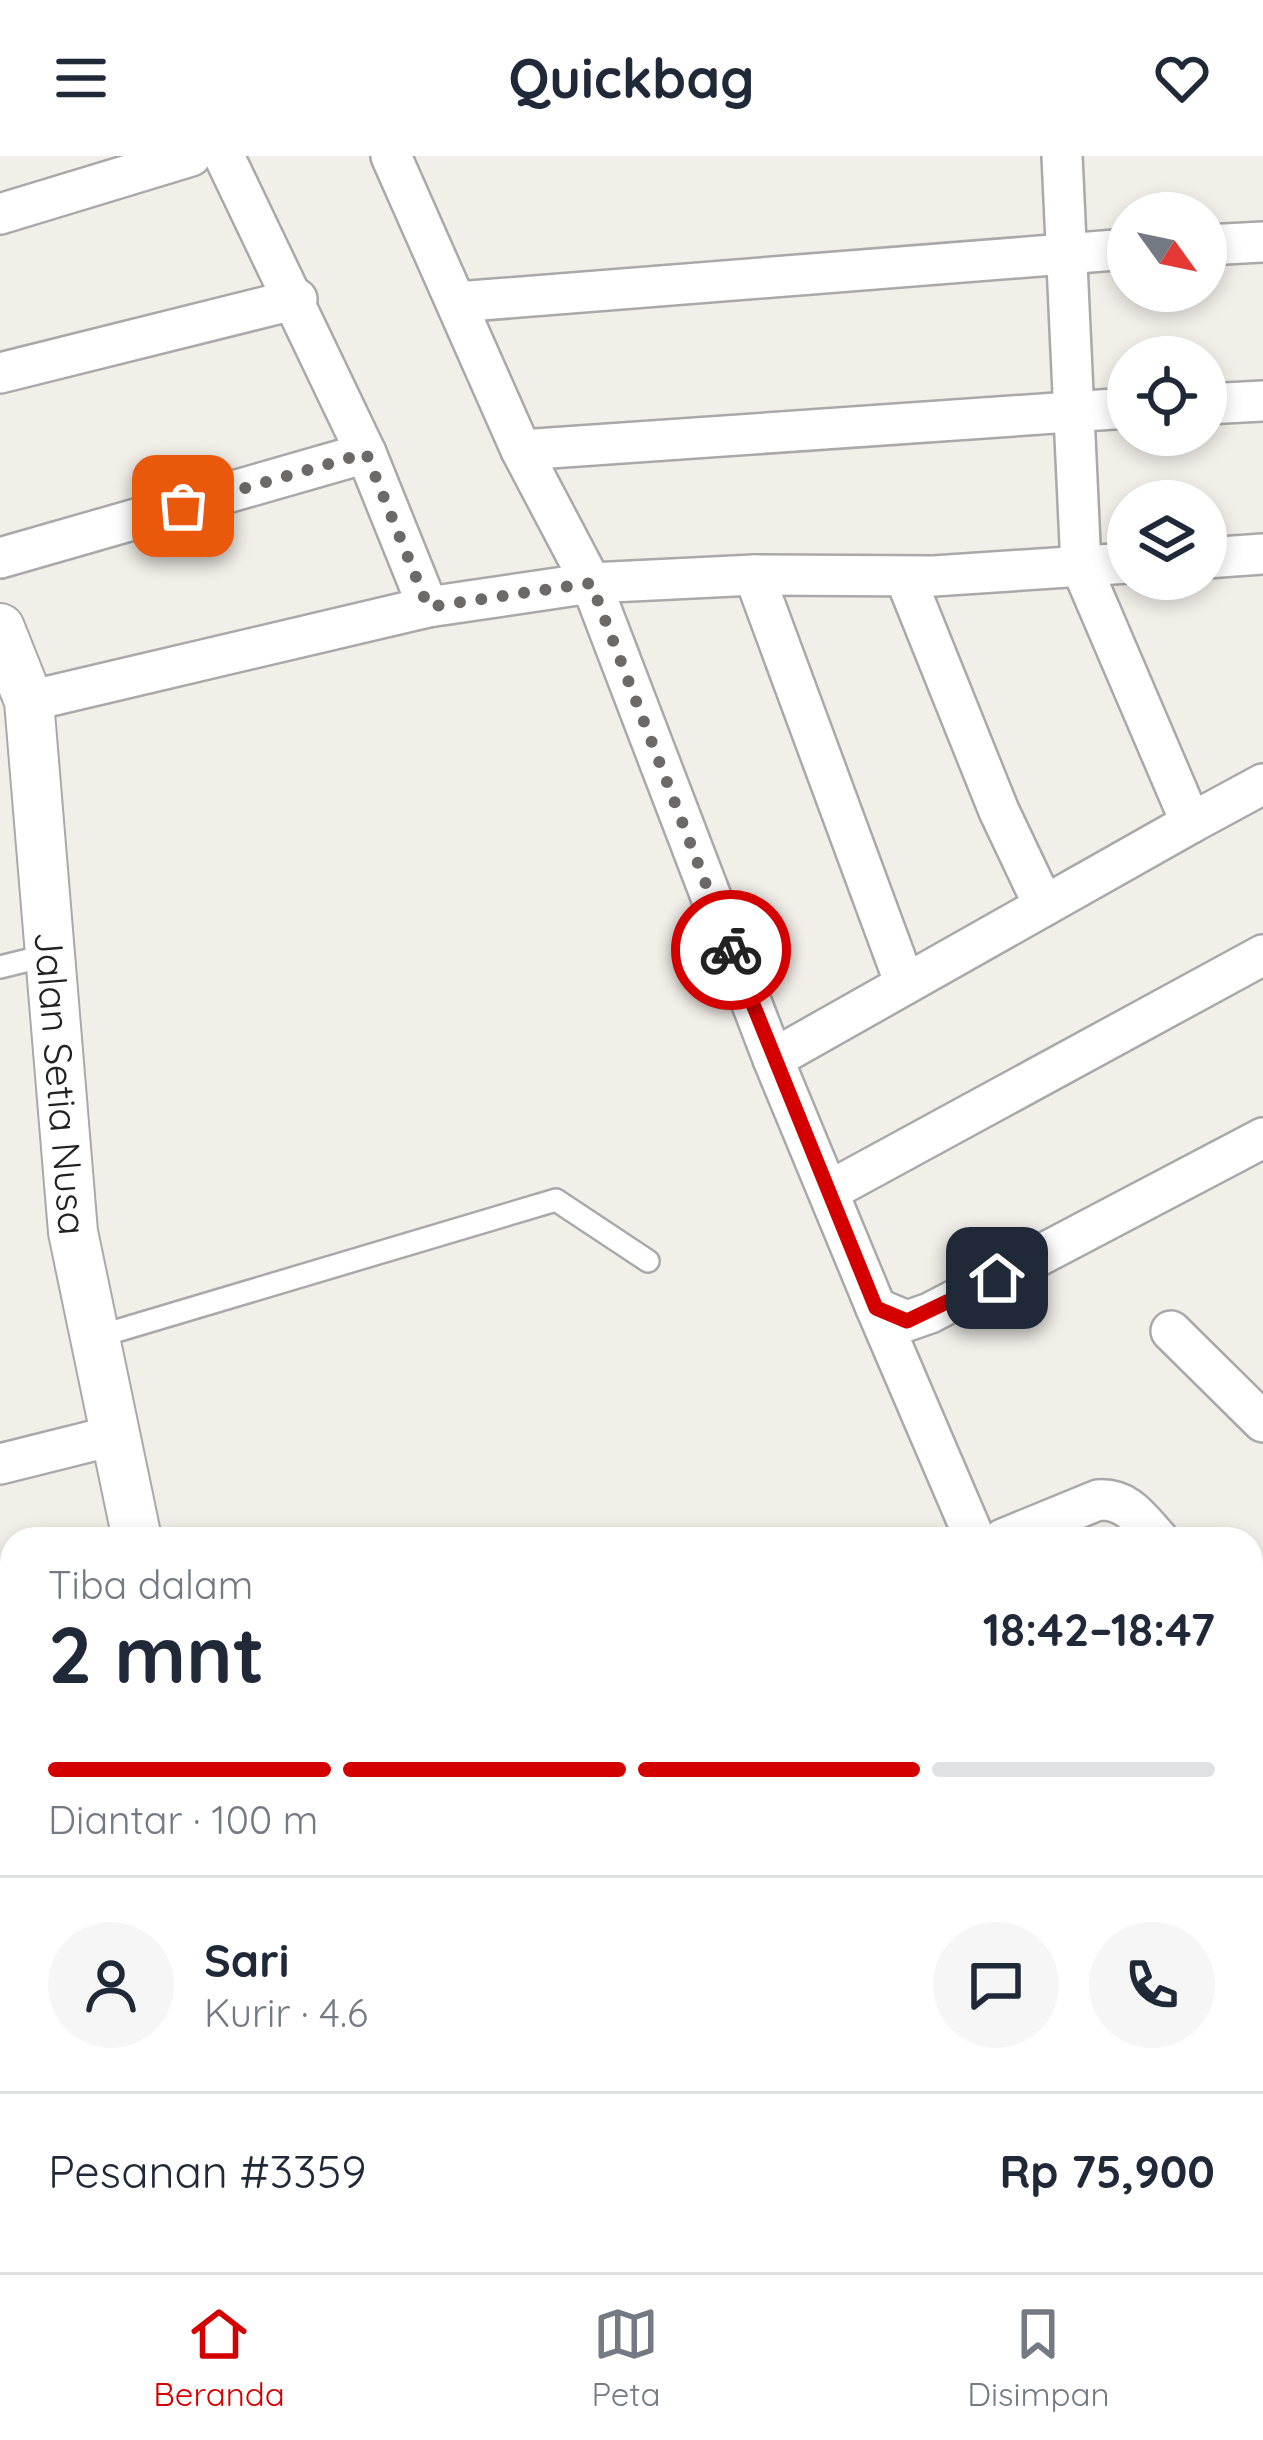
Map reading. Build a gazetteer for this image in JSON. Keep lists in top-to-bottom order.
{
  "streets": {
    "street": ["Jalan Setia Nusa"]
  },
  "north": "bottom right",
  "page": {
    "header": "Quickbag",
    "heading": ["2 mnt", "Tiba dalam", "18:42–18:47"],
    "panel": [
      "Sari",
      "Kurir · 4.6",
      "Pesanan #3359",
      "Rp 75,900"
    ],
    "bar": "Diantar · 100 m",
    "tabs": ["Beranda", "Peta", "Disimpan"]
  }
}
